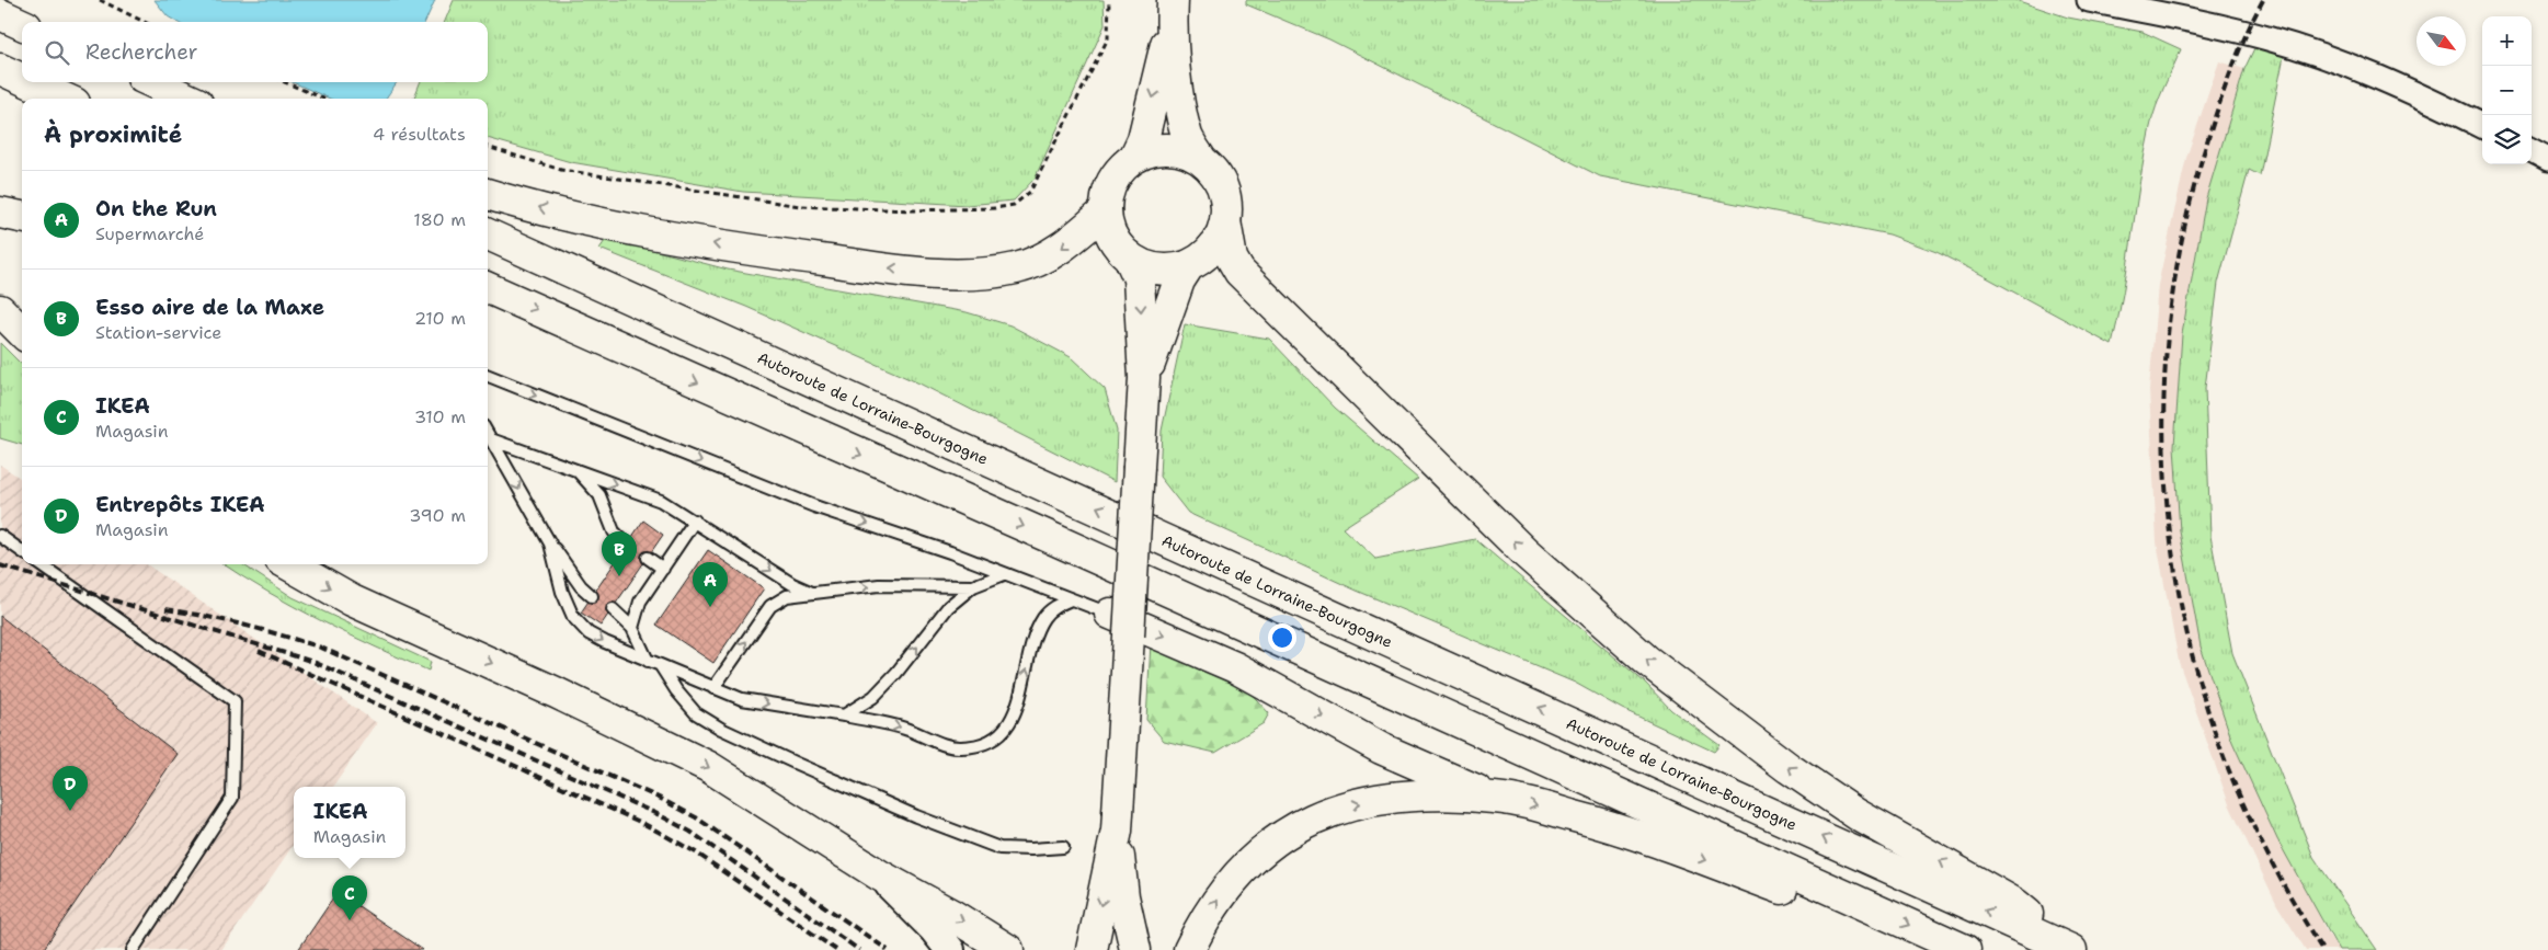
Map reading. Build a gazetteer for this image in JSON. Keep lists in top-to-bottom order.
{
  "streets": {
    "main road": ["Autoroute de Lorraine-Bourgogne"]
  },
  "north": "bottom right",
  "page": {
    "map_buttons": ["+", "−"],
    "search": "Rechercher",
    "heading": ["À proximité", "4 résultats"],
    "list": [
      {
        "mark": "A",
        "name": "On the Run",
        "note": "Supermarché",
        "value": "180 m"
      },
      {
        "mark": "B",
        "name": "Esso aire de la Maxe",
        "note": "Station-service",
        "value": "210 m"
      },
      {
        "mark": "C",
        "name": "IKEA",
        "note": "Magasin",
        "value": "310 m"
      },
      {
        "mark": "D",
        "name": "Entrepôts IKEA",
        "note": "Magasin",
        "value": "390 m"
      }
    ],
    "pins": [
      "B",
      "A",
      "D",
      "C"
    ],
    "popup": ["IKEA", "Magasin"]
  }
}
